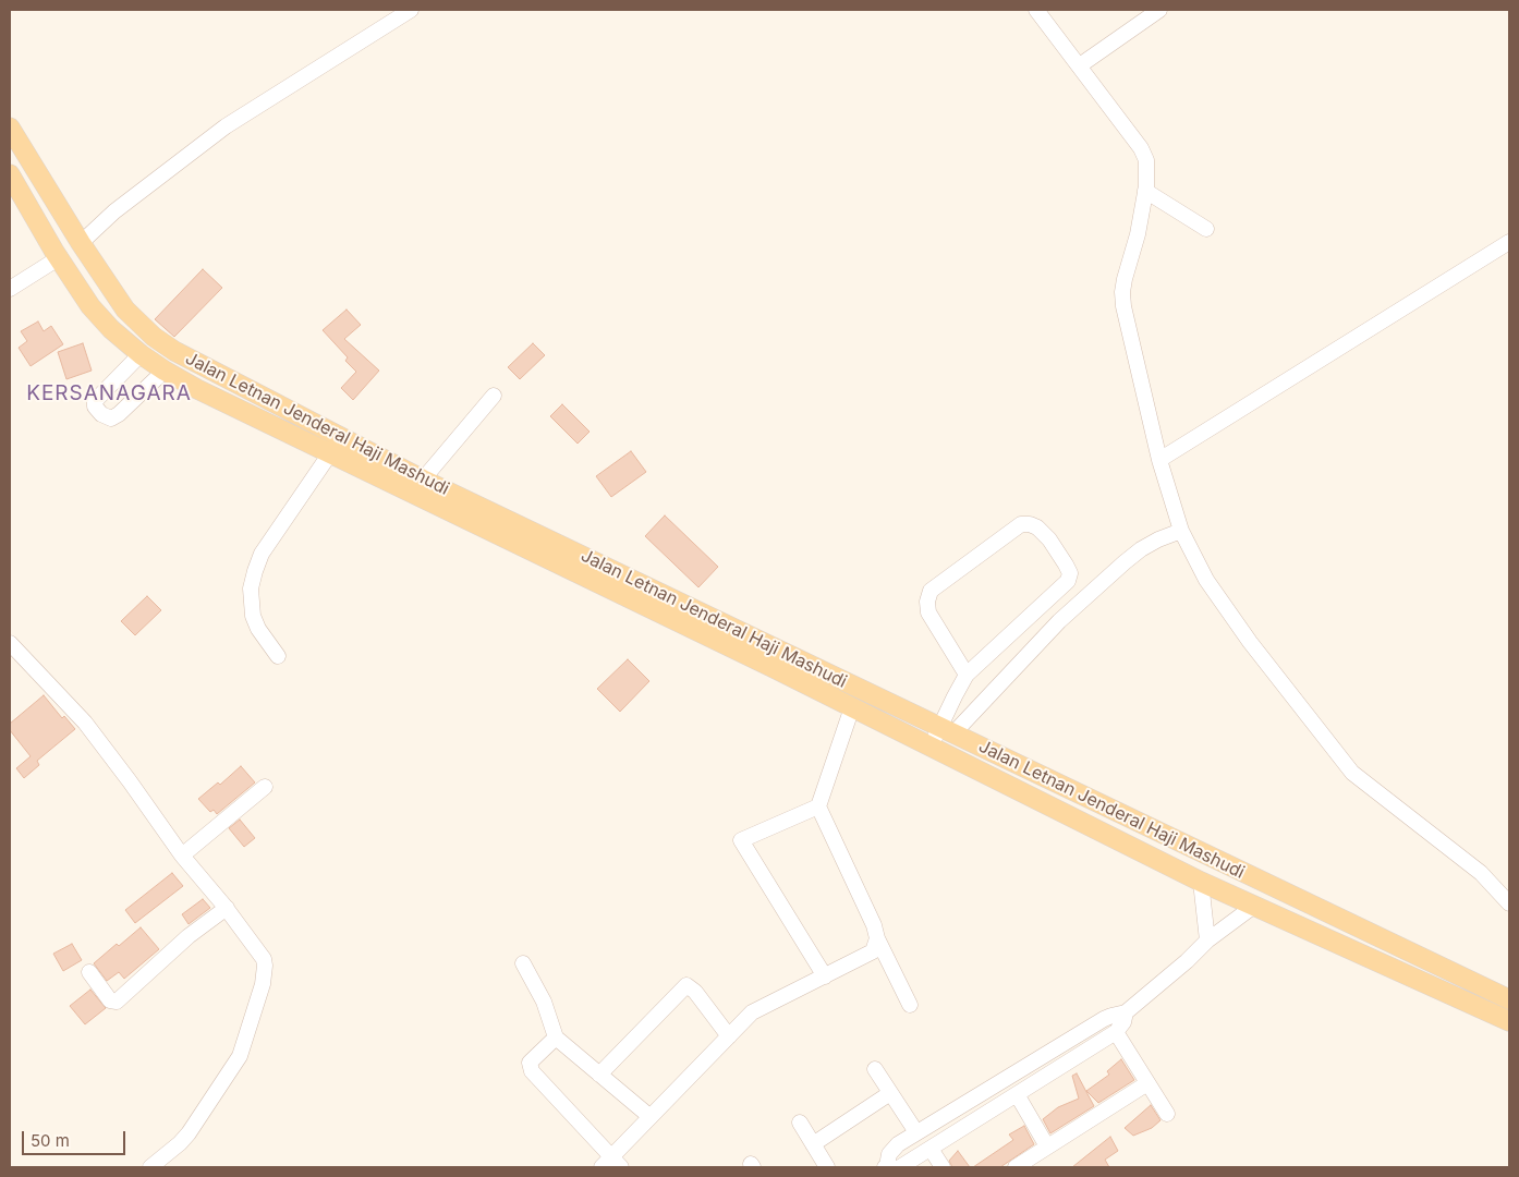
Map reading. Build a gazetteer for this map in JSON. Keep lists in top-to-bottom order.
{
  "streets": {
    "main road": ["Jalan Letnan Jenderal Haji Mashudi"]
  },
  "districts": ["KERSANAGARA"],
  "scale_bar": "50 m"
}
